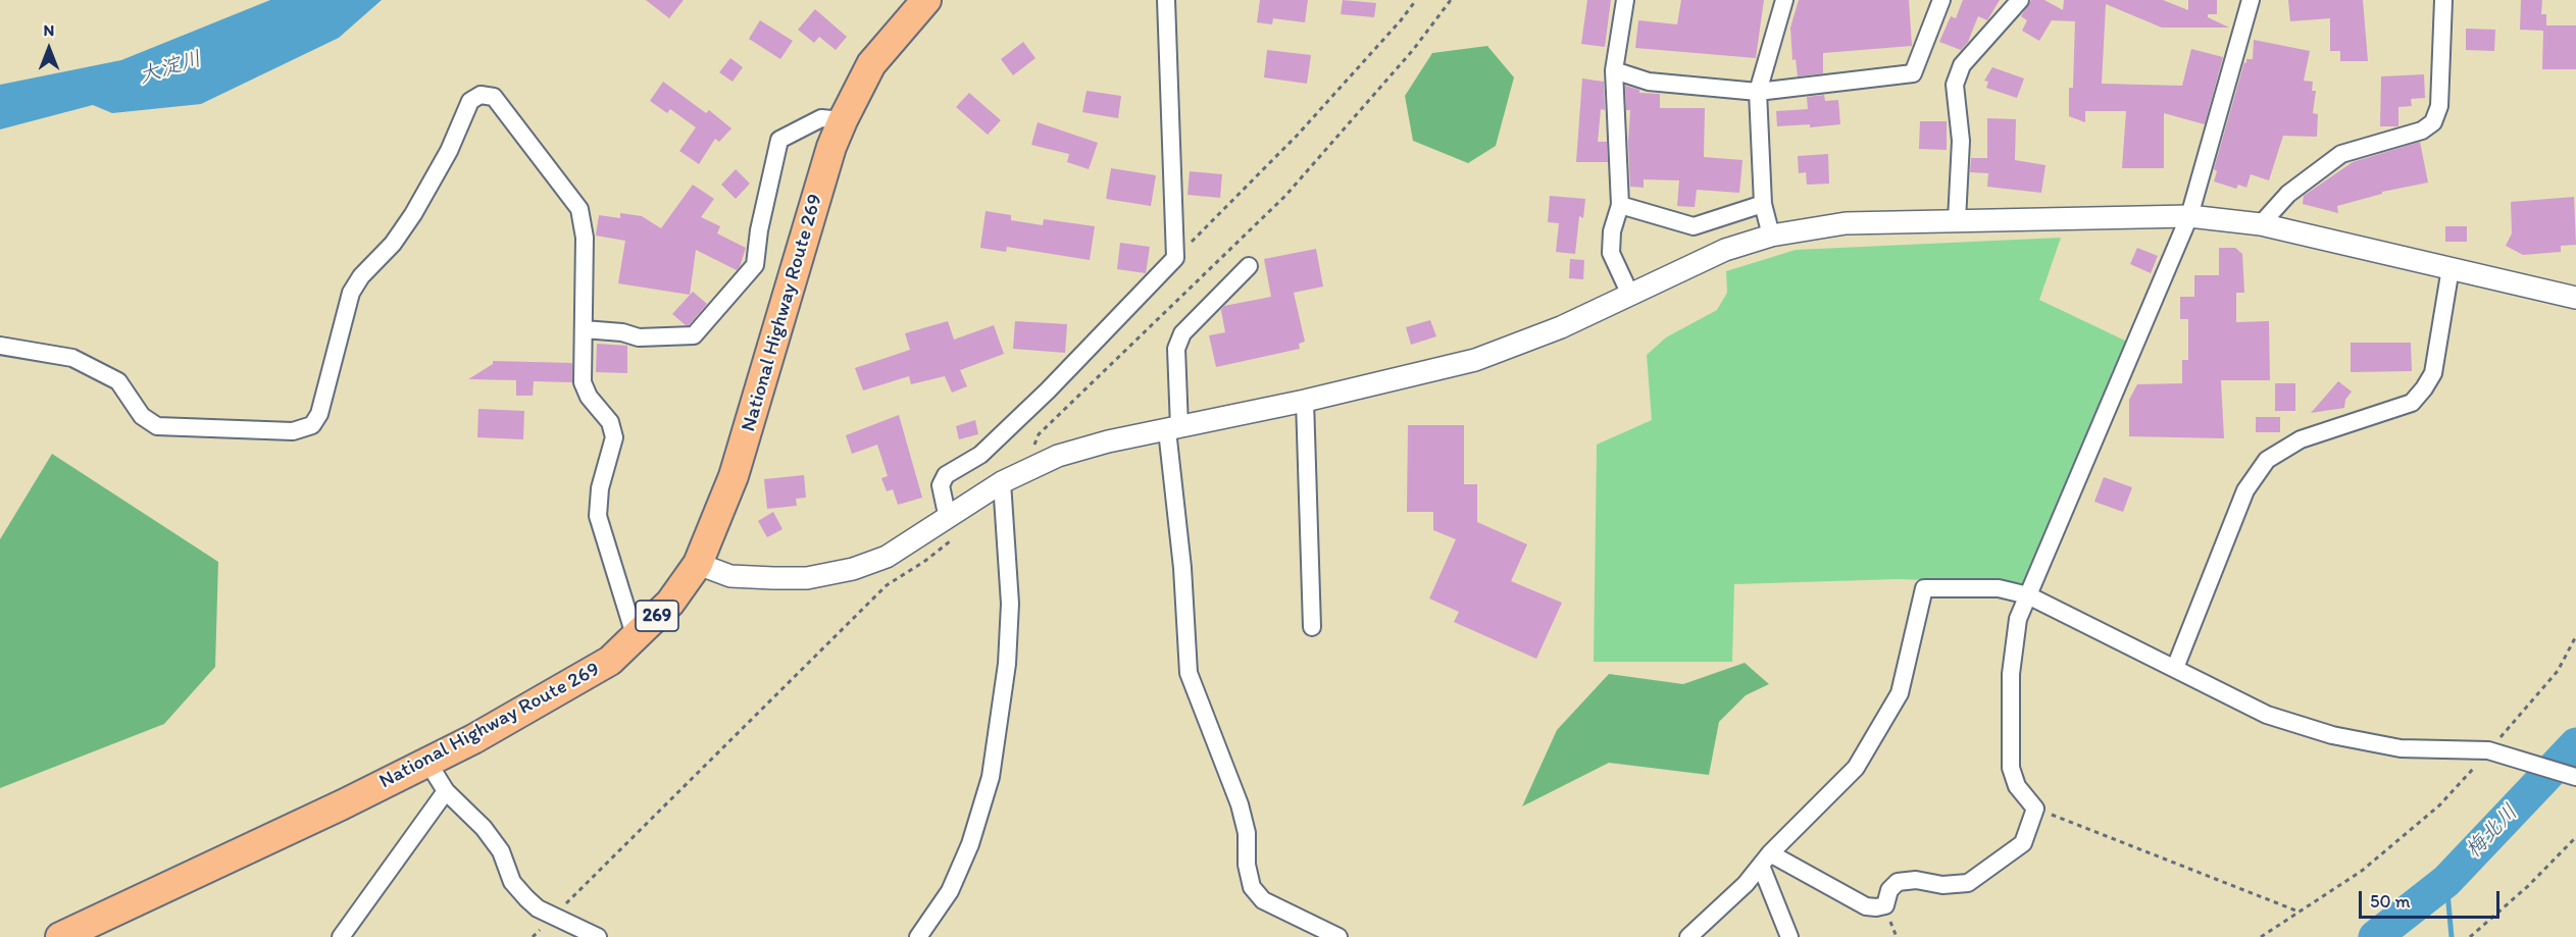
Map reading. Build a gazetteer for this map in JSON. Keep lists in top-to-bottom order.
{
  "streets": {
    "highway": ["National Highway Route 269", "269"]
  },
  "water": ["大淀川", "梅北川"],
  "scale_bar": "50 m",
  "north": "top"
}
